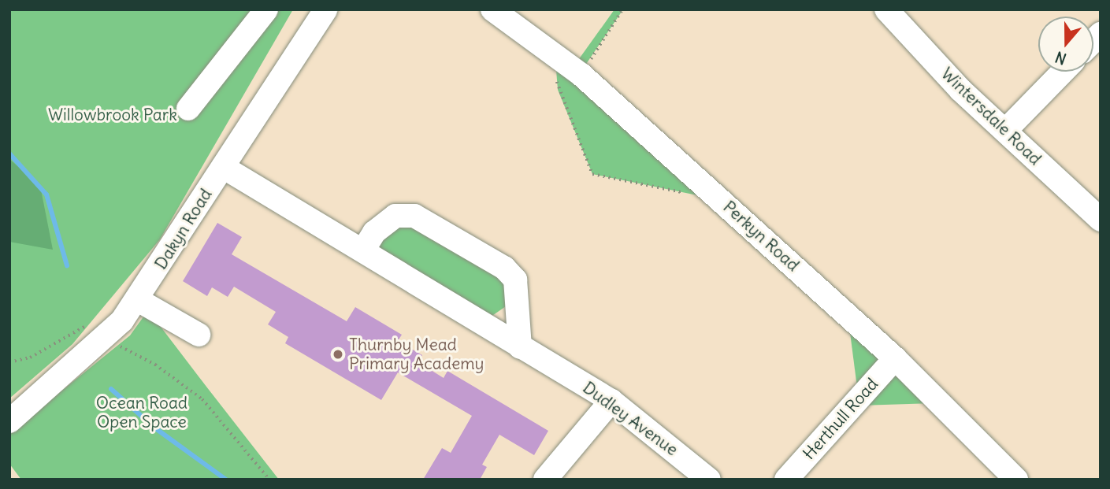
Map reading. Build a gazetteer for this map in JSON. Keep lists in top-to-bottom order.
{
  "streets": {
    "street": [
      "Wintersdale Road",
      "Dakyn Road",
      "Perkyn Road",
      "Dudley Avenue",
      "Herthull Road"
    ]
  },
  "crossings": [
    ["Dakyn Road", "Dudley Avenue"],
    ["Perkyn Road", "Herthull Road"]
  ],
  "parks": ["Willowbrook Park", "Ocean Road Open Space"],
  "places": ["Thurnby Mead Primary Academy"],
  "north": "bottom"
}
